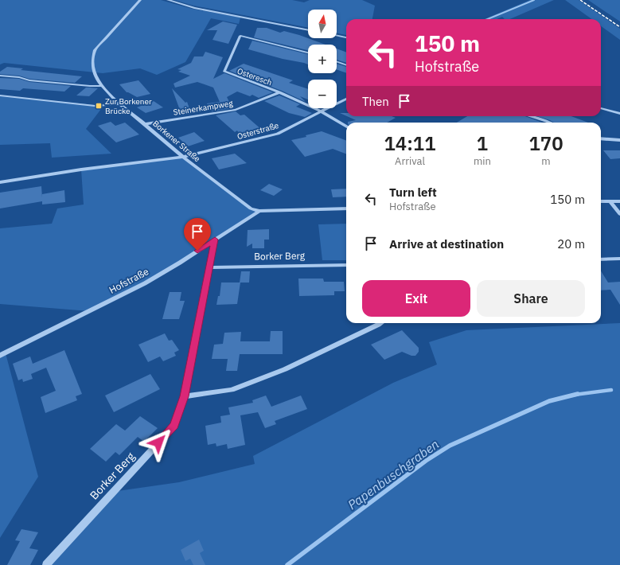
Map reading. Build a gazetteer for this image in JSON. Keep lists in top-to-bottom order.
{
  "streets": {
    "street": [
      "Osteresch",
      "Steinerkampweg",
      "Osterstraße",
      "Borkener Straße",
      "Borker Berg",
      "Hofstraße"
    ]
  },
  "crossings": [
    ["Osteresch", "Steinerkampweg"],
    ["Osteresch", "Osterstraße"],
    ["Steinerkampweg", "Borkener Straße"],
    ["Osterstraße", "Borkener Straße"],
    ["Borkener Straße", "Hofstraße"],
    ["Borker Berg", "Hofstraße"]
  ],
  "water": ["Papenbuschgraben"],
  "places": {
    "transit": ["Zur Borkener Brücke"]
  },
  "north": "top",
  "page": {
    "map_buttons": ["+", "−"],
    "turn": ["150 m", "Hofstraße"],
    "then": "Then",
    "eta": [
      "14:11",
      "Arrival",
      "1",
      "min",
      "170",
      "m"
    ],
    "list": [
      {
        "name": "Turn left",
        "note": "Hofstraße",
        "value": "150 m"
      },
      {
        "name": "Arrive at destination",
        "value": "20 m"
      }
    ],
    "buttons": ["Exit", "Share"]
  }
}
